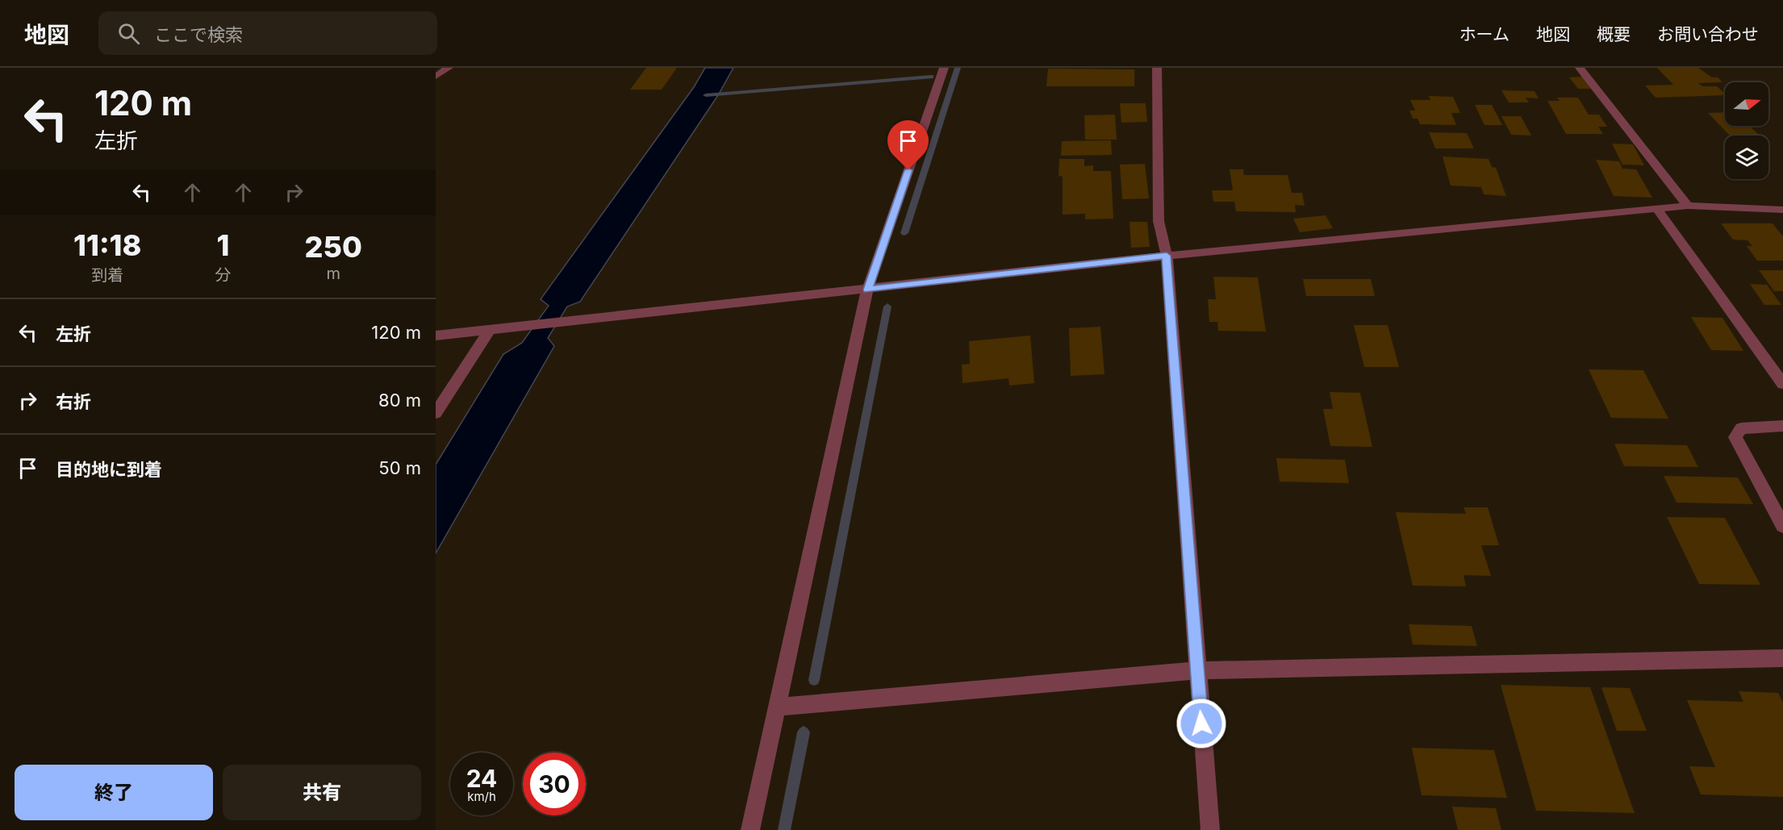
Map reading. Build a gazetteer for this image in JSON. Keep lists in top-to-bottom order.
{
  "north": "right",
  "page": {
    "header": "地図",
    "search": "ここで検索",
    "nav": [
      "ホーム",
      "地図",
      "概要",
      "お問い合わせ"
    ],
    "turn": ["120 m", "左折"],
    "eta": [
      "11:18",
      "到着",
      "1",
      "分",
      "250",
      "m"
    ],
    "list": [
      {
        "name": "左折",
        "value": "120 m"
      },
      {
        "name": "右折",
        "value": "80 m"
      },
      {
        "name": "目的地に到着",
        "value": "50 m"
      }
    ],
    "speed": "24 km/h",
    "limit": "30",
    "buttons": ["終了", "共有"]
  }
}
